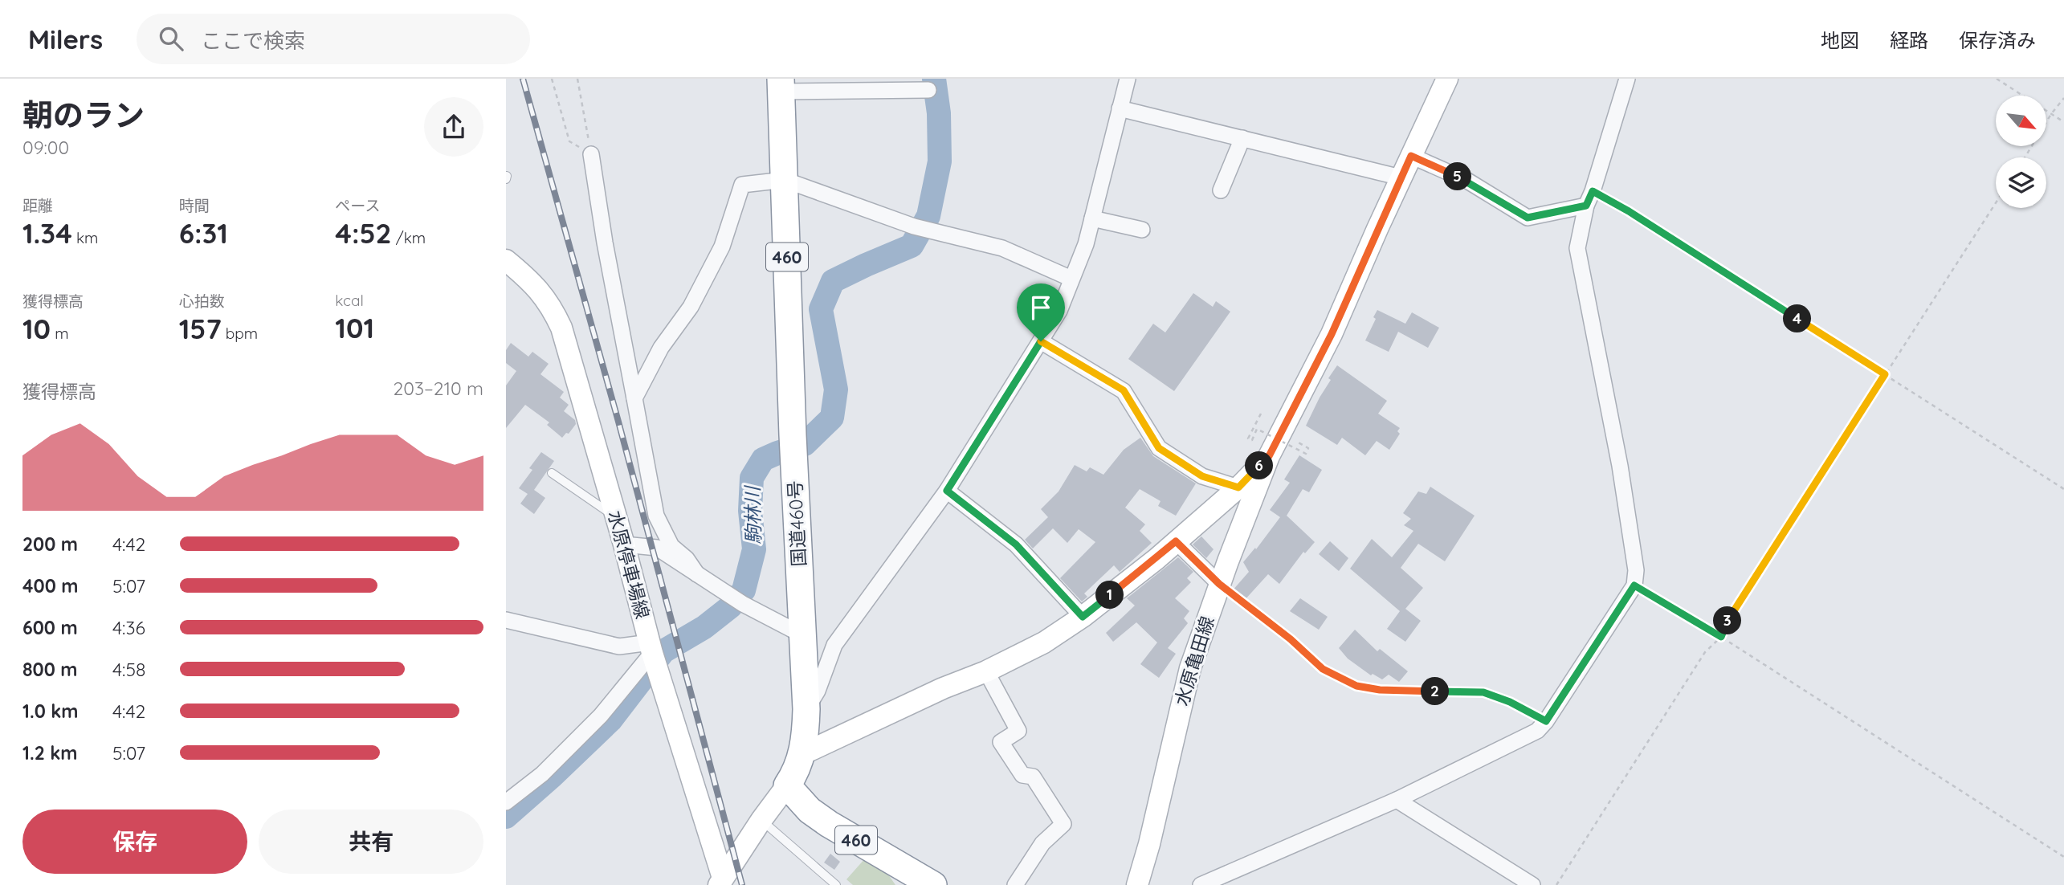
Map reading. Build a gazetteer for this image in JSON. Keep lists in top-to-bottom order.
{
  "streets": {
    "highway": ["460", "国道460号"],
    "main road": ["水原停車場線", "水原亀田線"]
  },
  "crossings": [
    ["460", "国道460号"]
  ],
  "water": ["駒林川"],
  "north": "bottom right",
  "page": {
    "header": "Milers",
    "search": "ここで検索",
    "nav": ["地図", "経路", "保存済み"],
    "heading": ["朝のラン", "09:00"],
    "pins": [
      "5",
      "4",
      "6",
      "1",
      "3",
      "2"
    ],
    "stats": [
      ["距離", "1.34 km"],
      ["時間", "6:31"],
      ["ペース", "4:52 /km"],
      ["獲得標高", "10 m"],
      ["心拍数", "157 bpm"],
      ["kcal", "101"]
    ],
    "chart": ["獲得標高", "203–210 m"],
    "list": [
      {
        "name": "200 m",
        "note": "4:42"
      },
      {
        "name": "400 m",
        "note": "5:07"
      },
      {
        "name": "600 m",
        "note": "4:36"
      },
      {
        "name": "800 m",
        "note": "4:58"
      },
      {
        "name": "1.0 km",
        "note": "4:42"
      },
      {
        "name": "1.2 km",
        "note": "5:07"
      }
    ],
    "buttons": ["保存", "共有"]
  }
}
